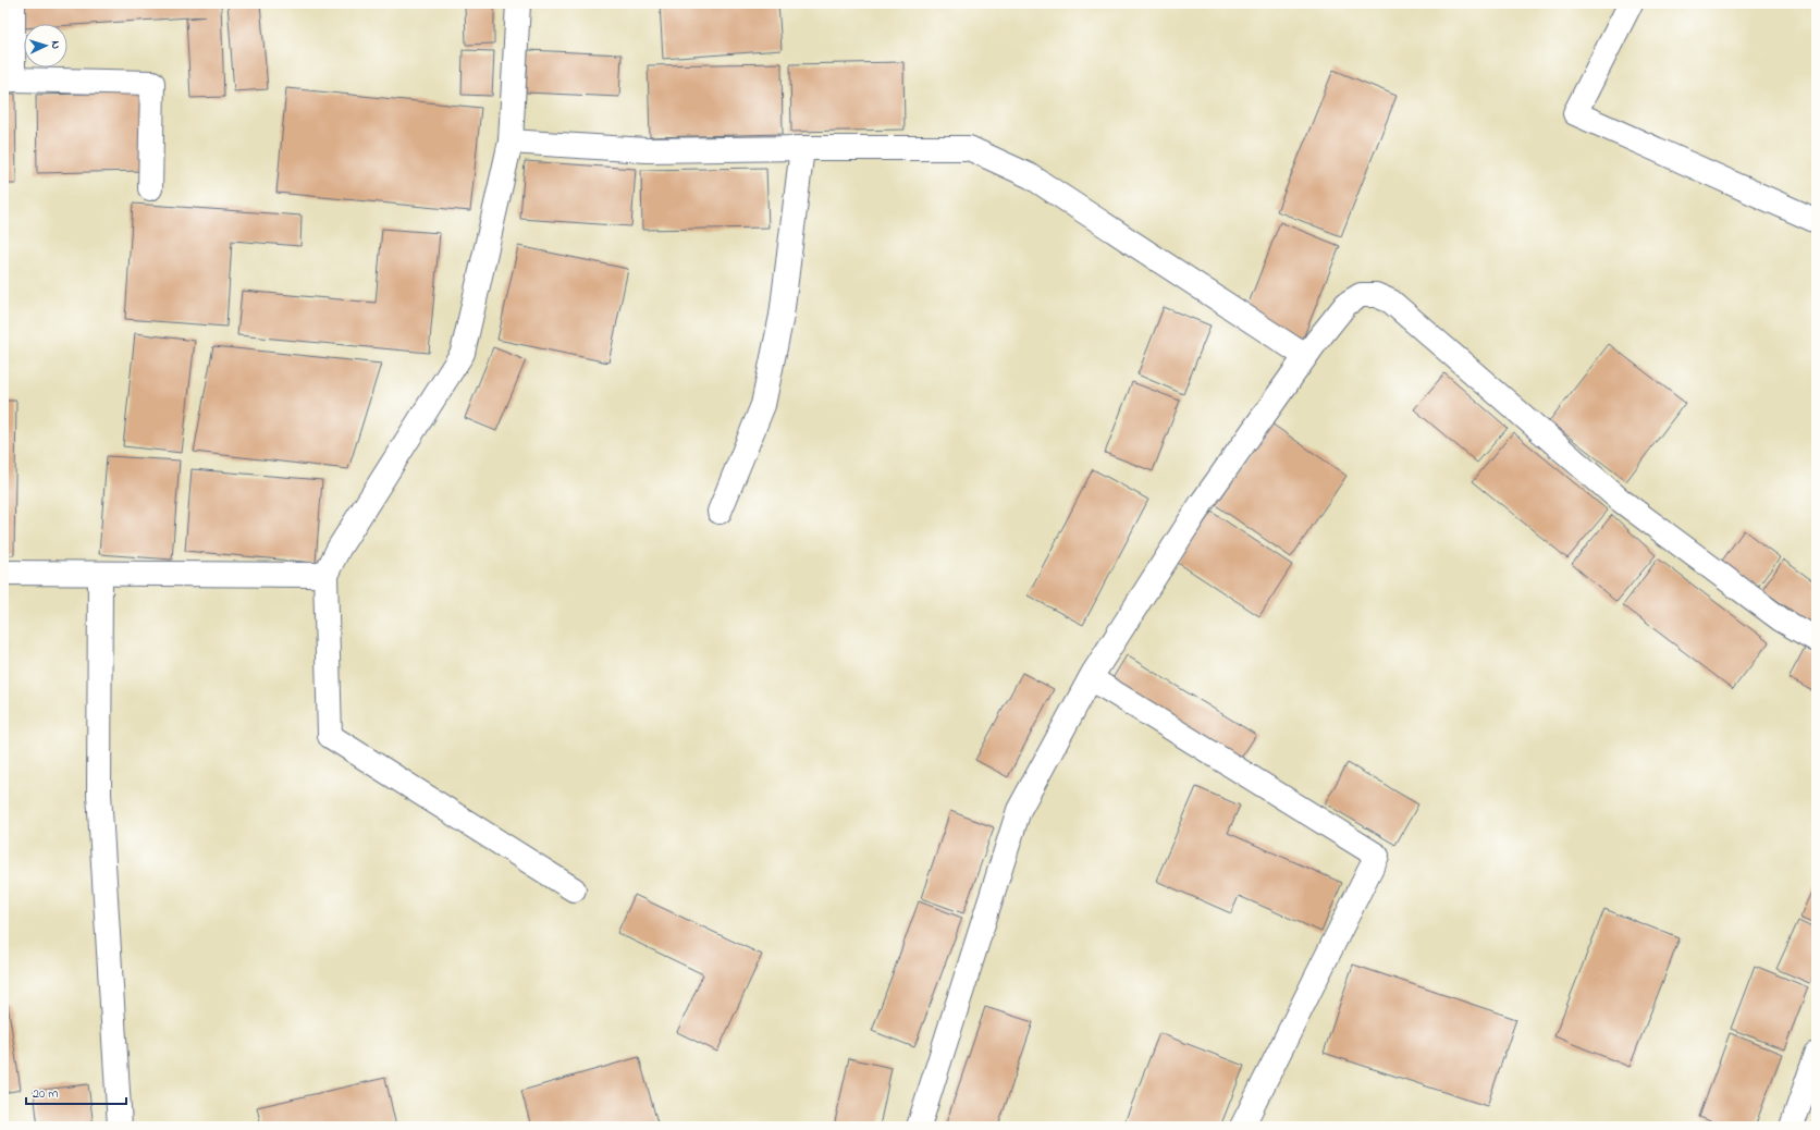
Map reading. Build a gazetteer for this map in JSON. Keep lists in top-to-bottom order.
{
  "scale_bar": "20 m",
  "north": "right"
}
